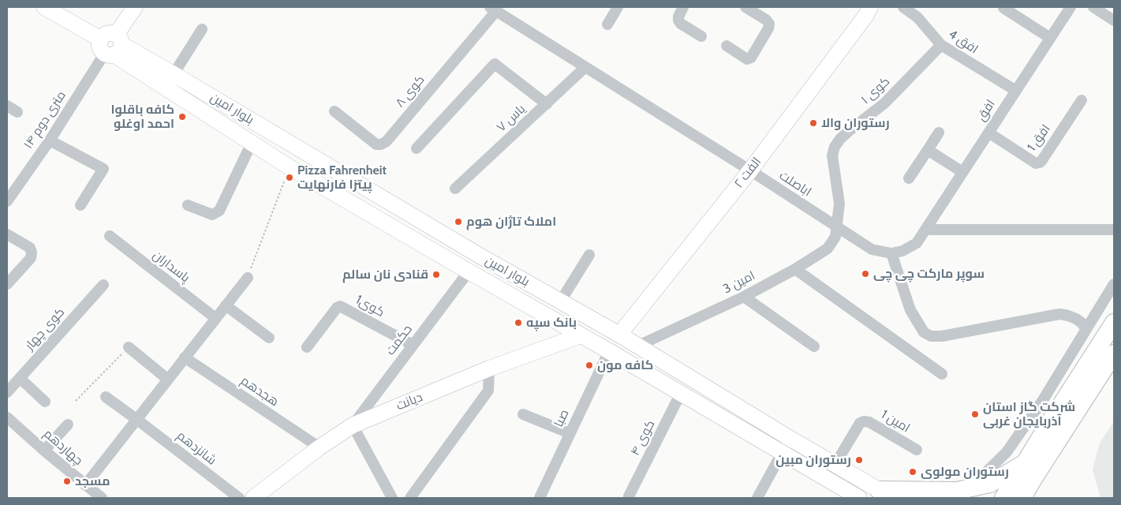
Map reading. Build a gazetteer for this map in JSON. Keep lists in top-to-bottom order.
{
  "streets": {
    "main road": ["بلوار امین", "الفت ۲", "دیانت"],
    "street": [
      "افق 4",
      "کوی ۱",
      "کوی ۸",
      "افق",
      "یاس ۷",
      "۱۴ متری دوم",
      "افق 1",
      "اباصلت",
      "پاسداران",
      "امین 3",
      "کوی1",
      "کوی چهار",
      "حکمت",
      "هجدهم",
      "صبا",
      "امین 1",
      "کوی ۴",
      "چهاردهم",
      "شانزدهم"
    ]
  },
  "crossings": [
    ["افق 4", "کوی ۱"],
    ["افق 4", "افق"],
    ["کوی ۱", "اباصلت"],
    ["کوی ۱", "امین 3"],
    ["کوی ۸", "اباصلت"],
    ["بلوار امین", "۱۴ متری دوم"],
    ["بلوار امین", "الفت ۲"],
    ["بلوار امین", "امین 3"],
    ["بلوار امین", "حکمت"],
    ["بلوار امین", "دیانت"],
    ["بلوار امین", "صبا"],
    ["بلوار امین", "امین 1"],
    ["بلوار امین", "کوی ۴"],
    ["افق", "افق 1"],
    ["یاس ۷", "اباصلت"],
    ["الفت ۲", "اباصلت"],
    ["اباصلت", "امین 3"],
    ["کوی1", "حکمت"],
    ["حکمت", "دیانت"],
    ["هجدهم", "دیانت"]
  ],
  "places": [
    "کافه باقلوا احمد اوغلو",
    "رستوران والا",
    "Pizza Fahrenheit پیتزا فارنهایت",
    "املاک تاژان هوم",
    "سوپر مارکت چی چی",
    "قنادی نان سالم",
    "بانک سپه",
    "کافه مون",
    "شرکت گاز استان آذربایجان غربی",
    "رستوران مبین",
    "رستوران مولوی",
    "مسجد"
  ]
}
